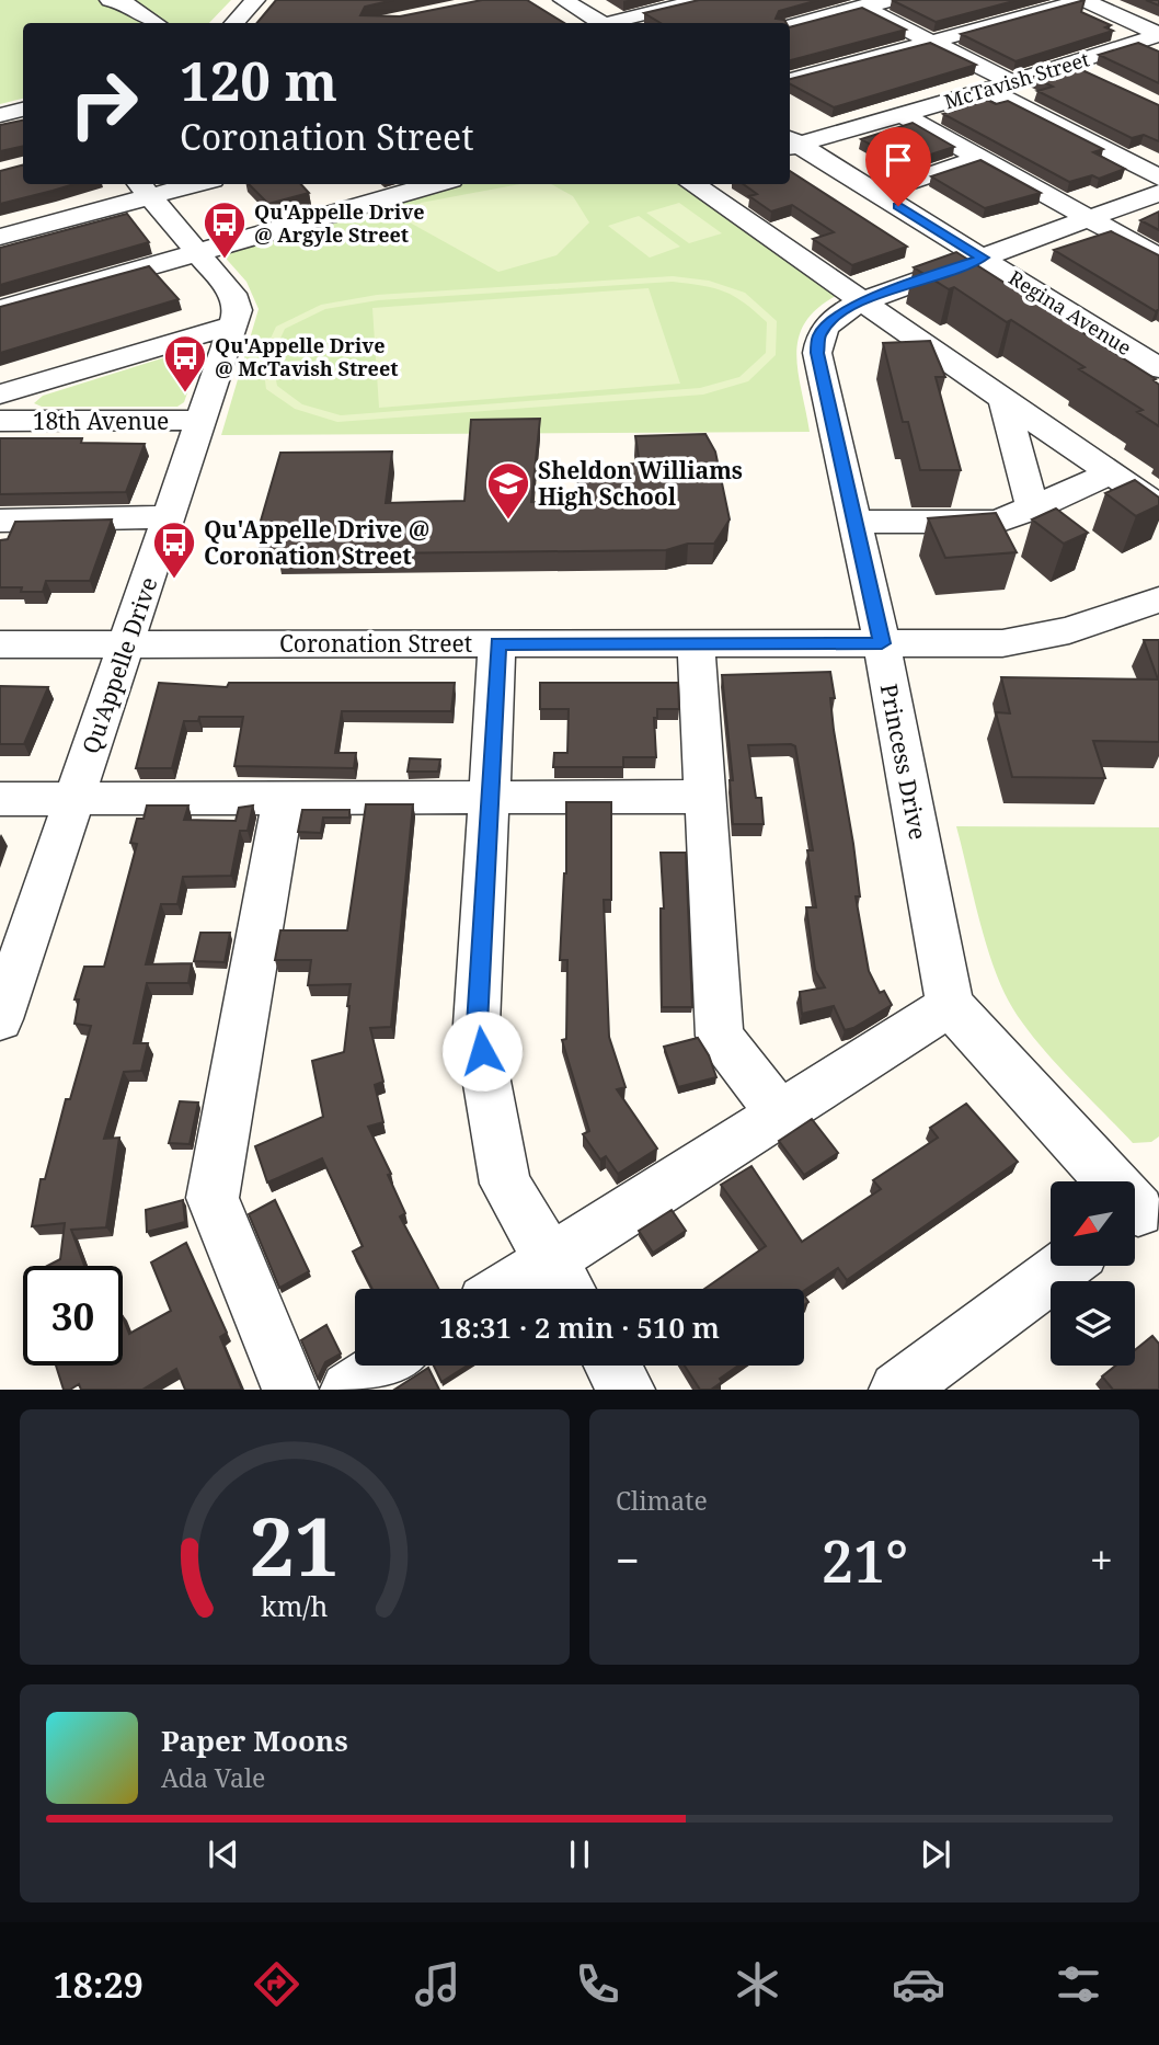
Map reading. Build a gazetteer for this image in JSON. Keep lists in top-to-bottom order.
{
  "streets": {
    "street": [
      "McTavish Street",
      "Regina Avenue",
      "18th Avenue",
      "Coronation Street",
      "Qu'Appelle Drive",
      "Princess Drive"
    ]
  },
  "crossings": [
    ["McTavish Street", "Regina Avenue"],
    ["Regina Avenue", "Princess Drive"],
    ["18th Avenue", "Qu'Appelle Drive"],
    ["Coronation Street", "Qu'Appelle Drive"],
    ["Coronation Street", "Princess Drive"]
  ],
  "places": {
    "bus stop": ["Qu'Appelle Drive @ Argyle Street", "Qu'Appelle Drive @ McTavish Street", "Qu'Appelle Drive @ Coronation Street"],
    "school or university": ["Sheldon Williams High School"]
  },
  "north": "bottom left",
  "page": {
    "turn": ["120 m", "Coronation Street"],
    "limit": "30",
    "trip": "18:31 · 2 min · 510 m",
    "tile": "Climate",
    "heat": ["−", "21°", "+"],
    "song": ["Paper Moons", "Ada Vale"],
    "tabs": "18:29",
    "gauge": ["21", "km/h"]
  }
}
